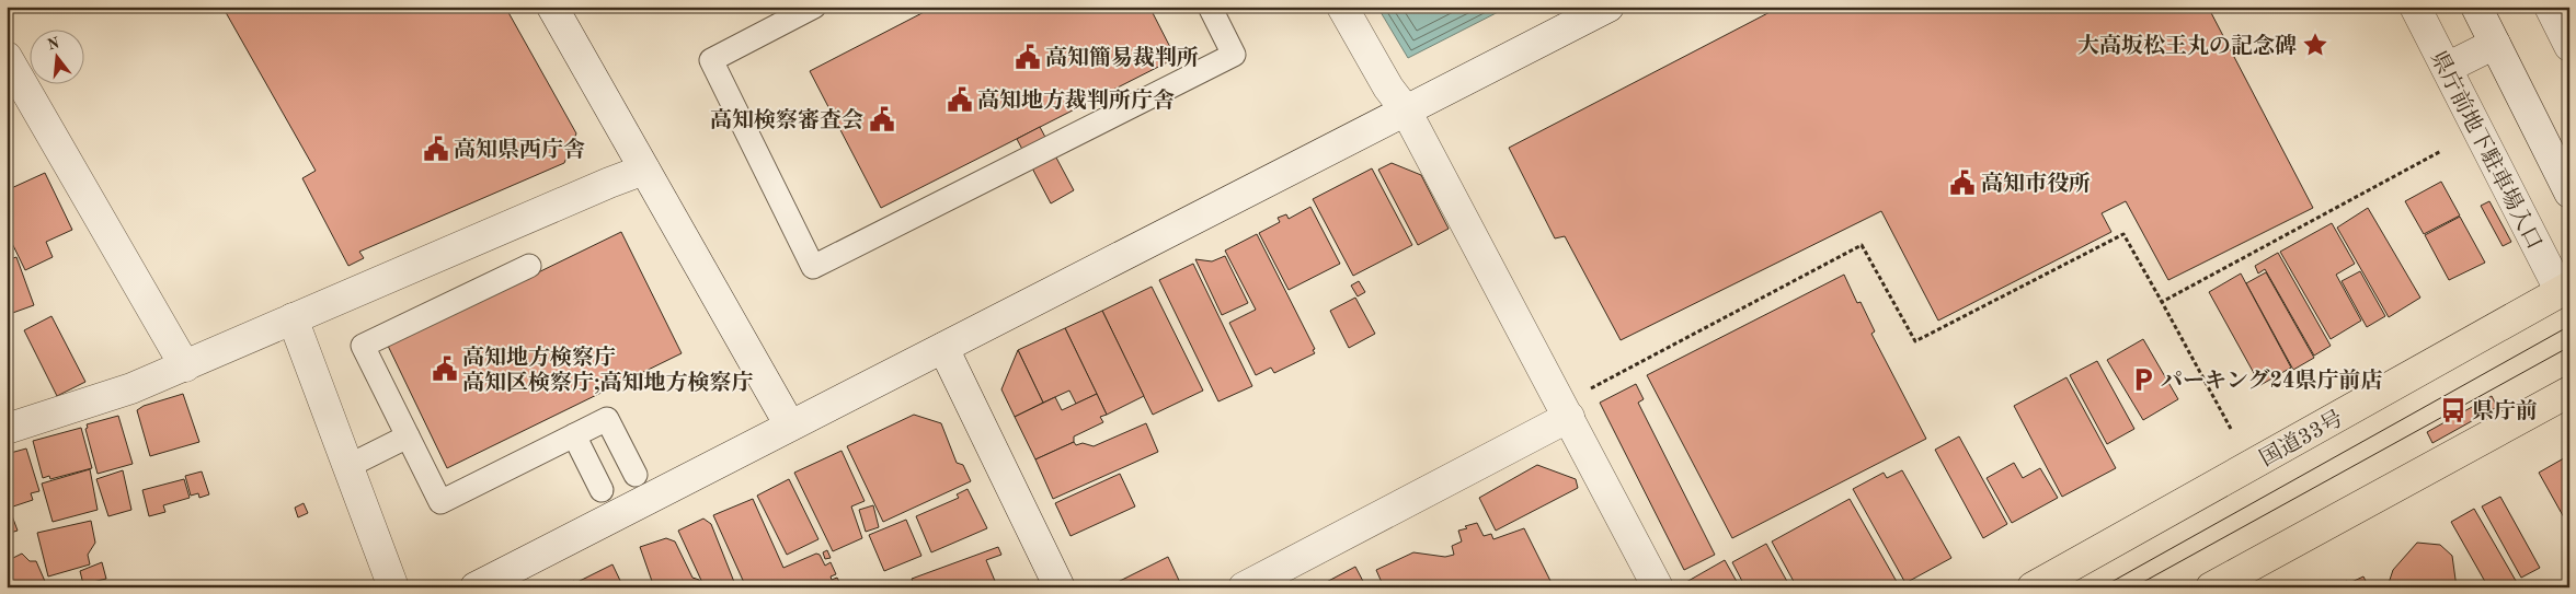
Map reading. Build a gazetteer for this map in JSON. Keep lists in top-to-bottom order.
{
  "streets": {
    "highway": ["国道33号"],
    "street": ["県庁前地下駐車場入口"]
  },
  "crossings": [
    ["県庁前地下駐車場入口", "国道33号"]
  ],
  "places": {
    "place": ["大高坂松王丸の記念碑"],
    "public building": [
      "高知簡易裁判所",
      "高知地方裁判所庁舎",
      "高知検察審査会",
      "高知県西庁舎",
      "高知市役所",
      "高知地方検察庁 高知区検察庁;高知地方検察庁"
    ],
    "parking": ["パーキング24県庁前店"],
    "bus stop": ["県庁前"]
  },
  "north": "top"
}
